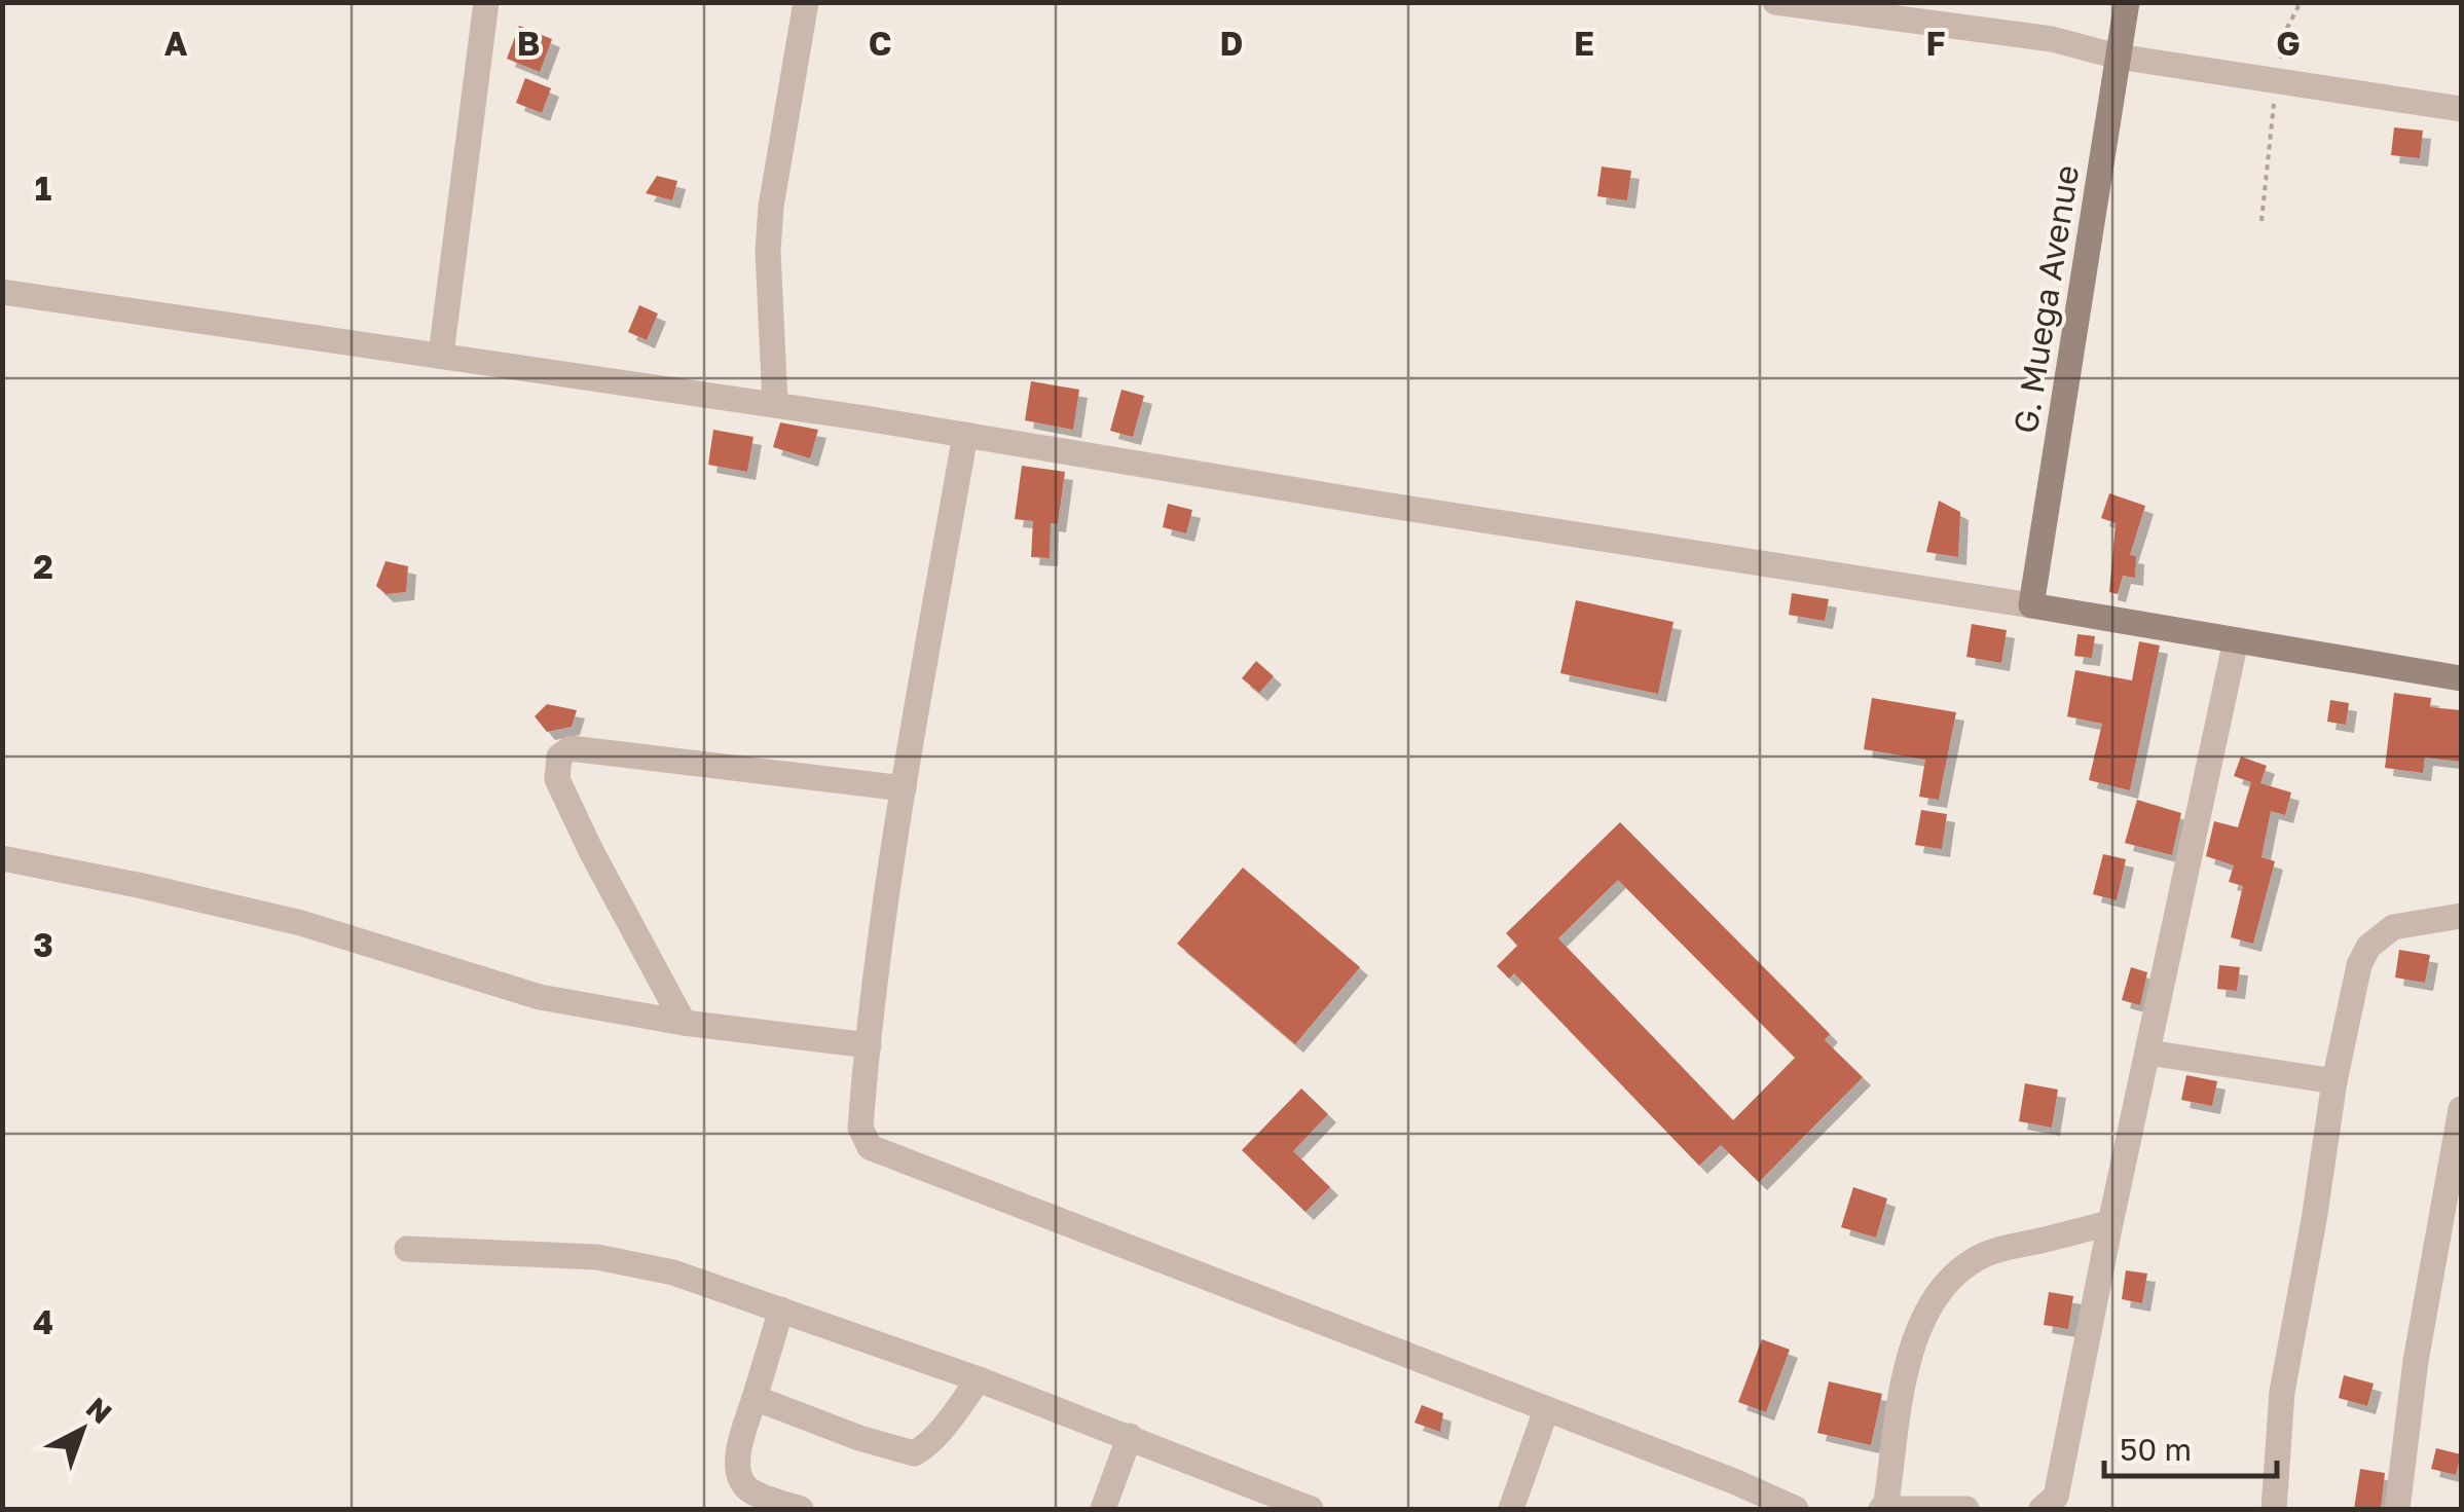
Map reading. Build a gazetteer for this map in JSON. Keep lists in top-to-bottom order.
{
  "streets": {
    "street": ["G. Muega Avenue"]
  },
  "scale_bar": "50 m",
  "north": "top right",
  "grid": {
    "columns": [
      "A",
      "B",
      "C",
      "D",
      "E",
      "F",
      "G"
    ],
    "rows": [
      "1",
      "2",
      "3",
      "4"
    ]
  }
}
